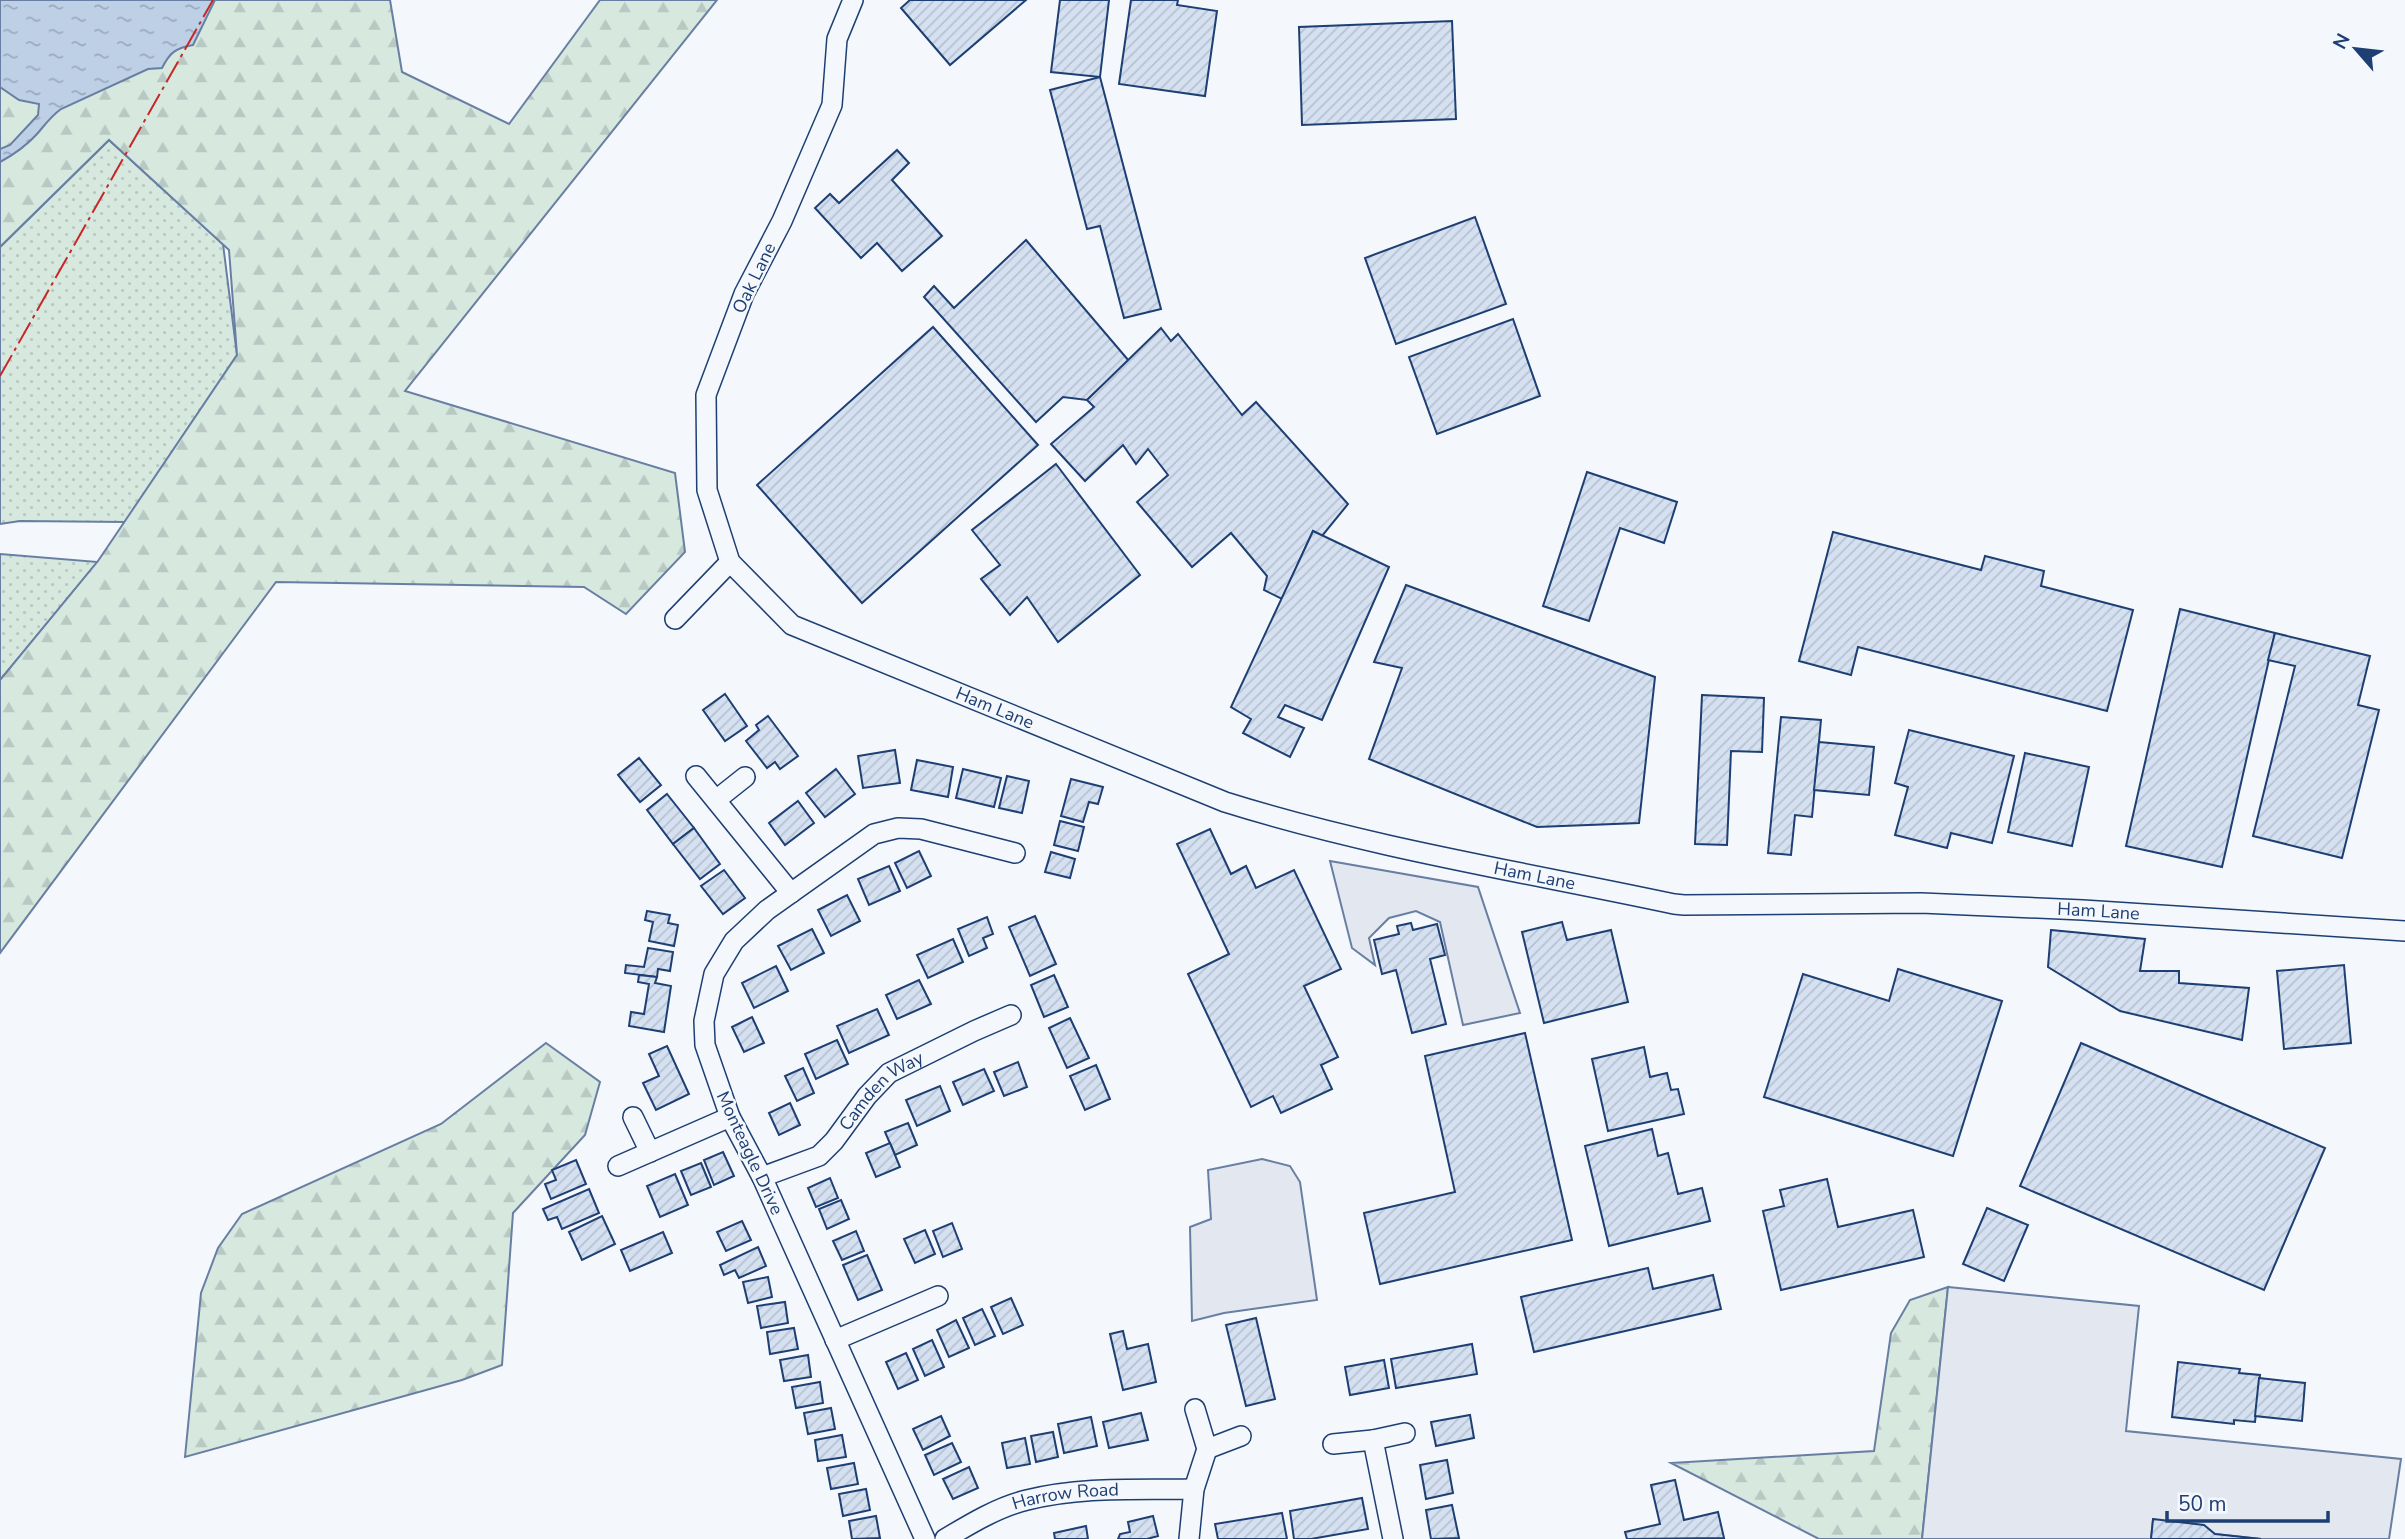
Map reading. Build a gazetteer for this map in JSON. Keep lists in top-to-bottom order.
{
  "streets": {
    "street": [
      "Oak Lane",
      "Ham Lane",
      "Camden Way",
      "Monteagle Drive",
      "Harrow Road"
    ]
  },
  "crossings": [
    ["Oak Lane", "Ham Lane"],
    ["Camden Way", "Monteagle Drive"]
  ],
  "scale_bar": "50 m",
  "north": "top left"
}
